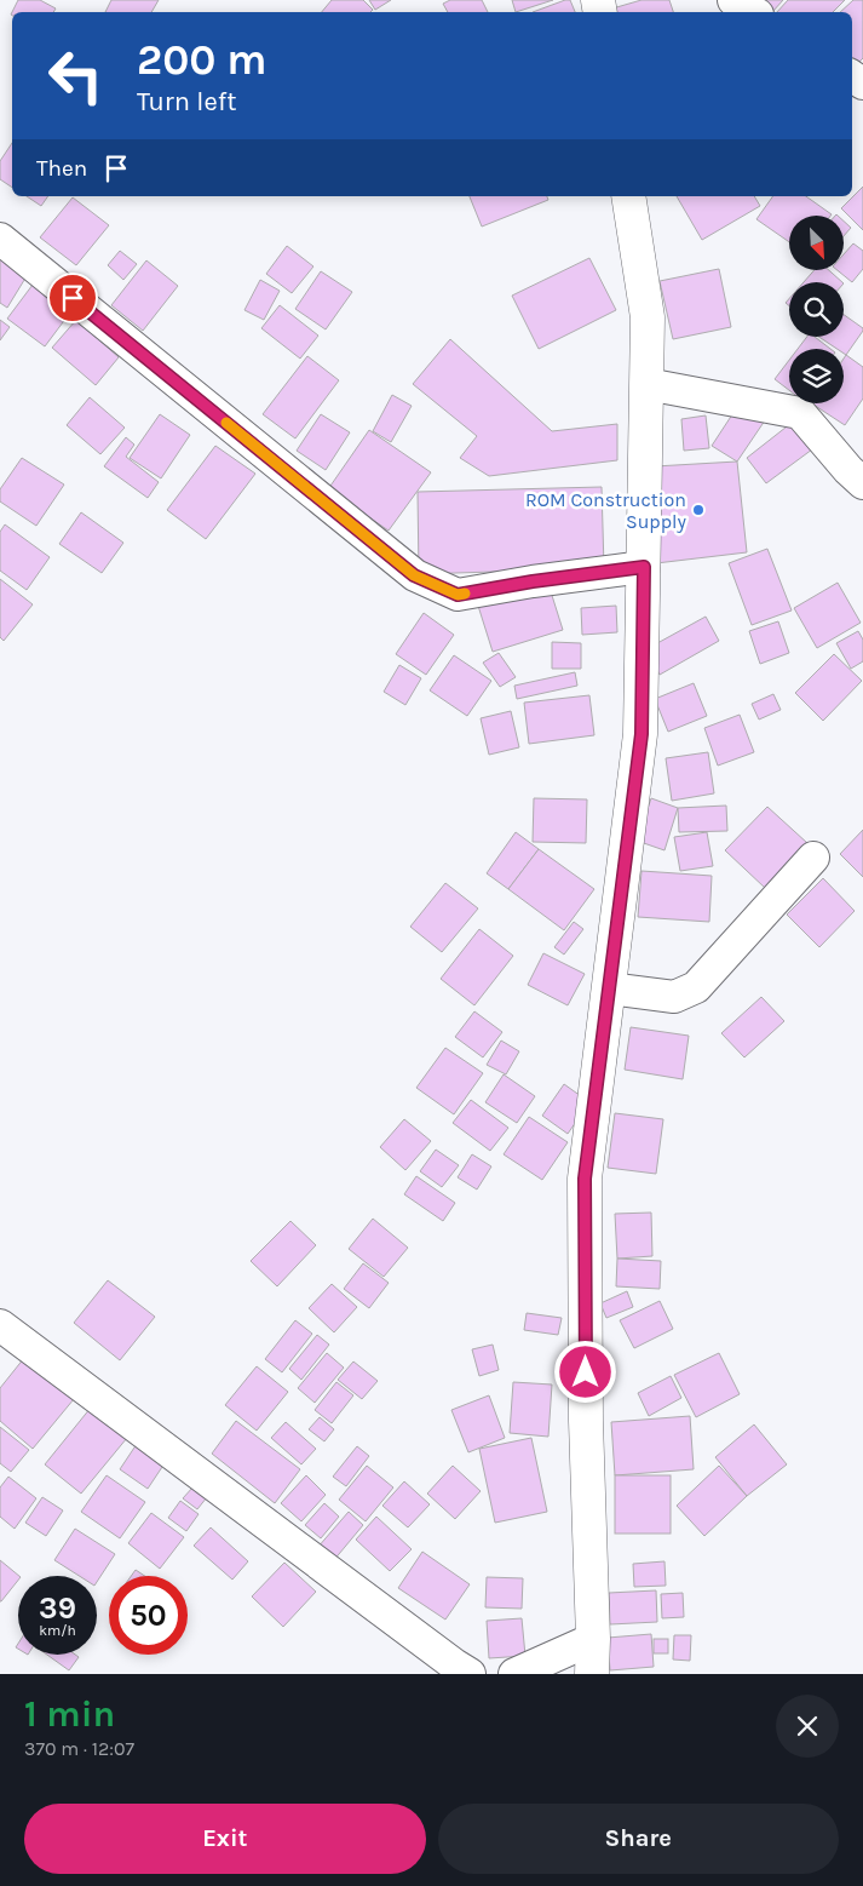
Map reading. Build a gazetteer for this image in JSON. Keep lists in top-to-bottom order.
{
  "places": ["ROM Construction Supply"],
  "north": "bottom right",
  "page": {
    "turn": ["200 m", "Turn left"],
    "then": "Then",
    "speed": "39 km/h",
    "limit": "50",
    "heading": ["1 min", "370 m · 12:07"],
    "buttons": ["Exit", "Share"]
  }
}
